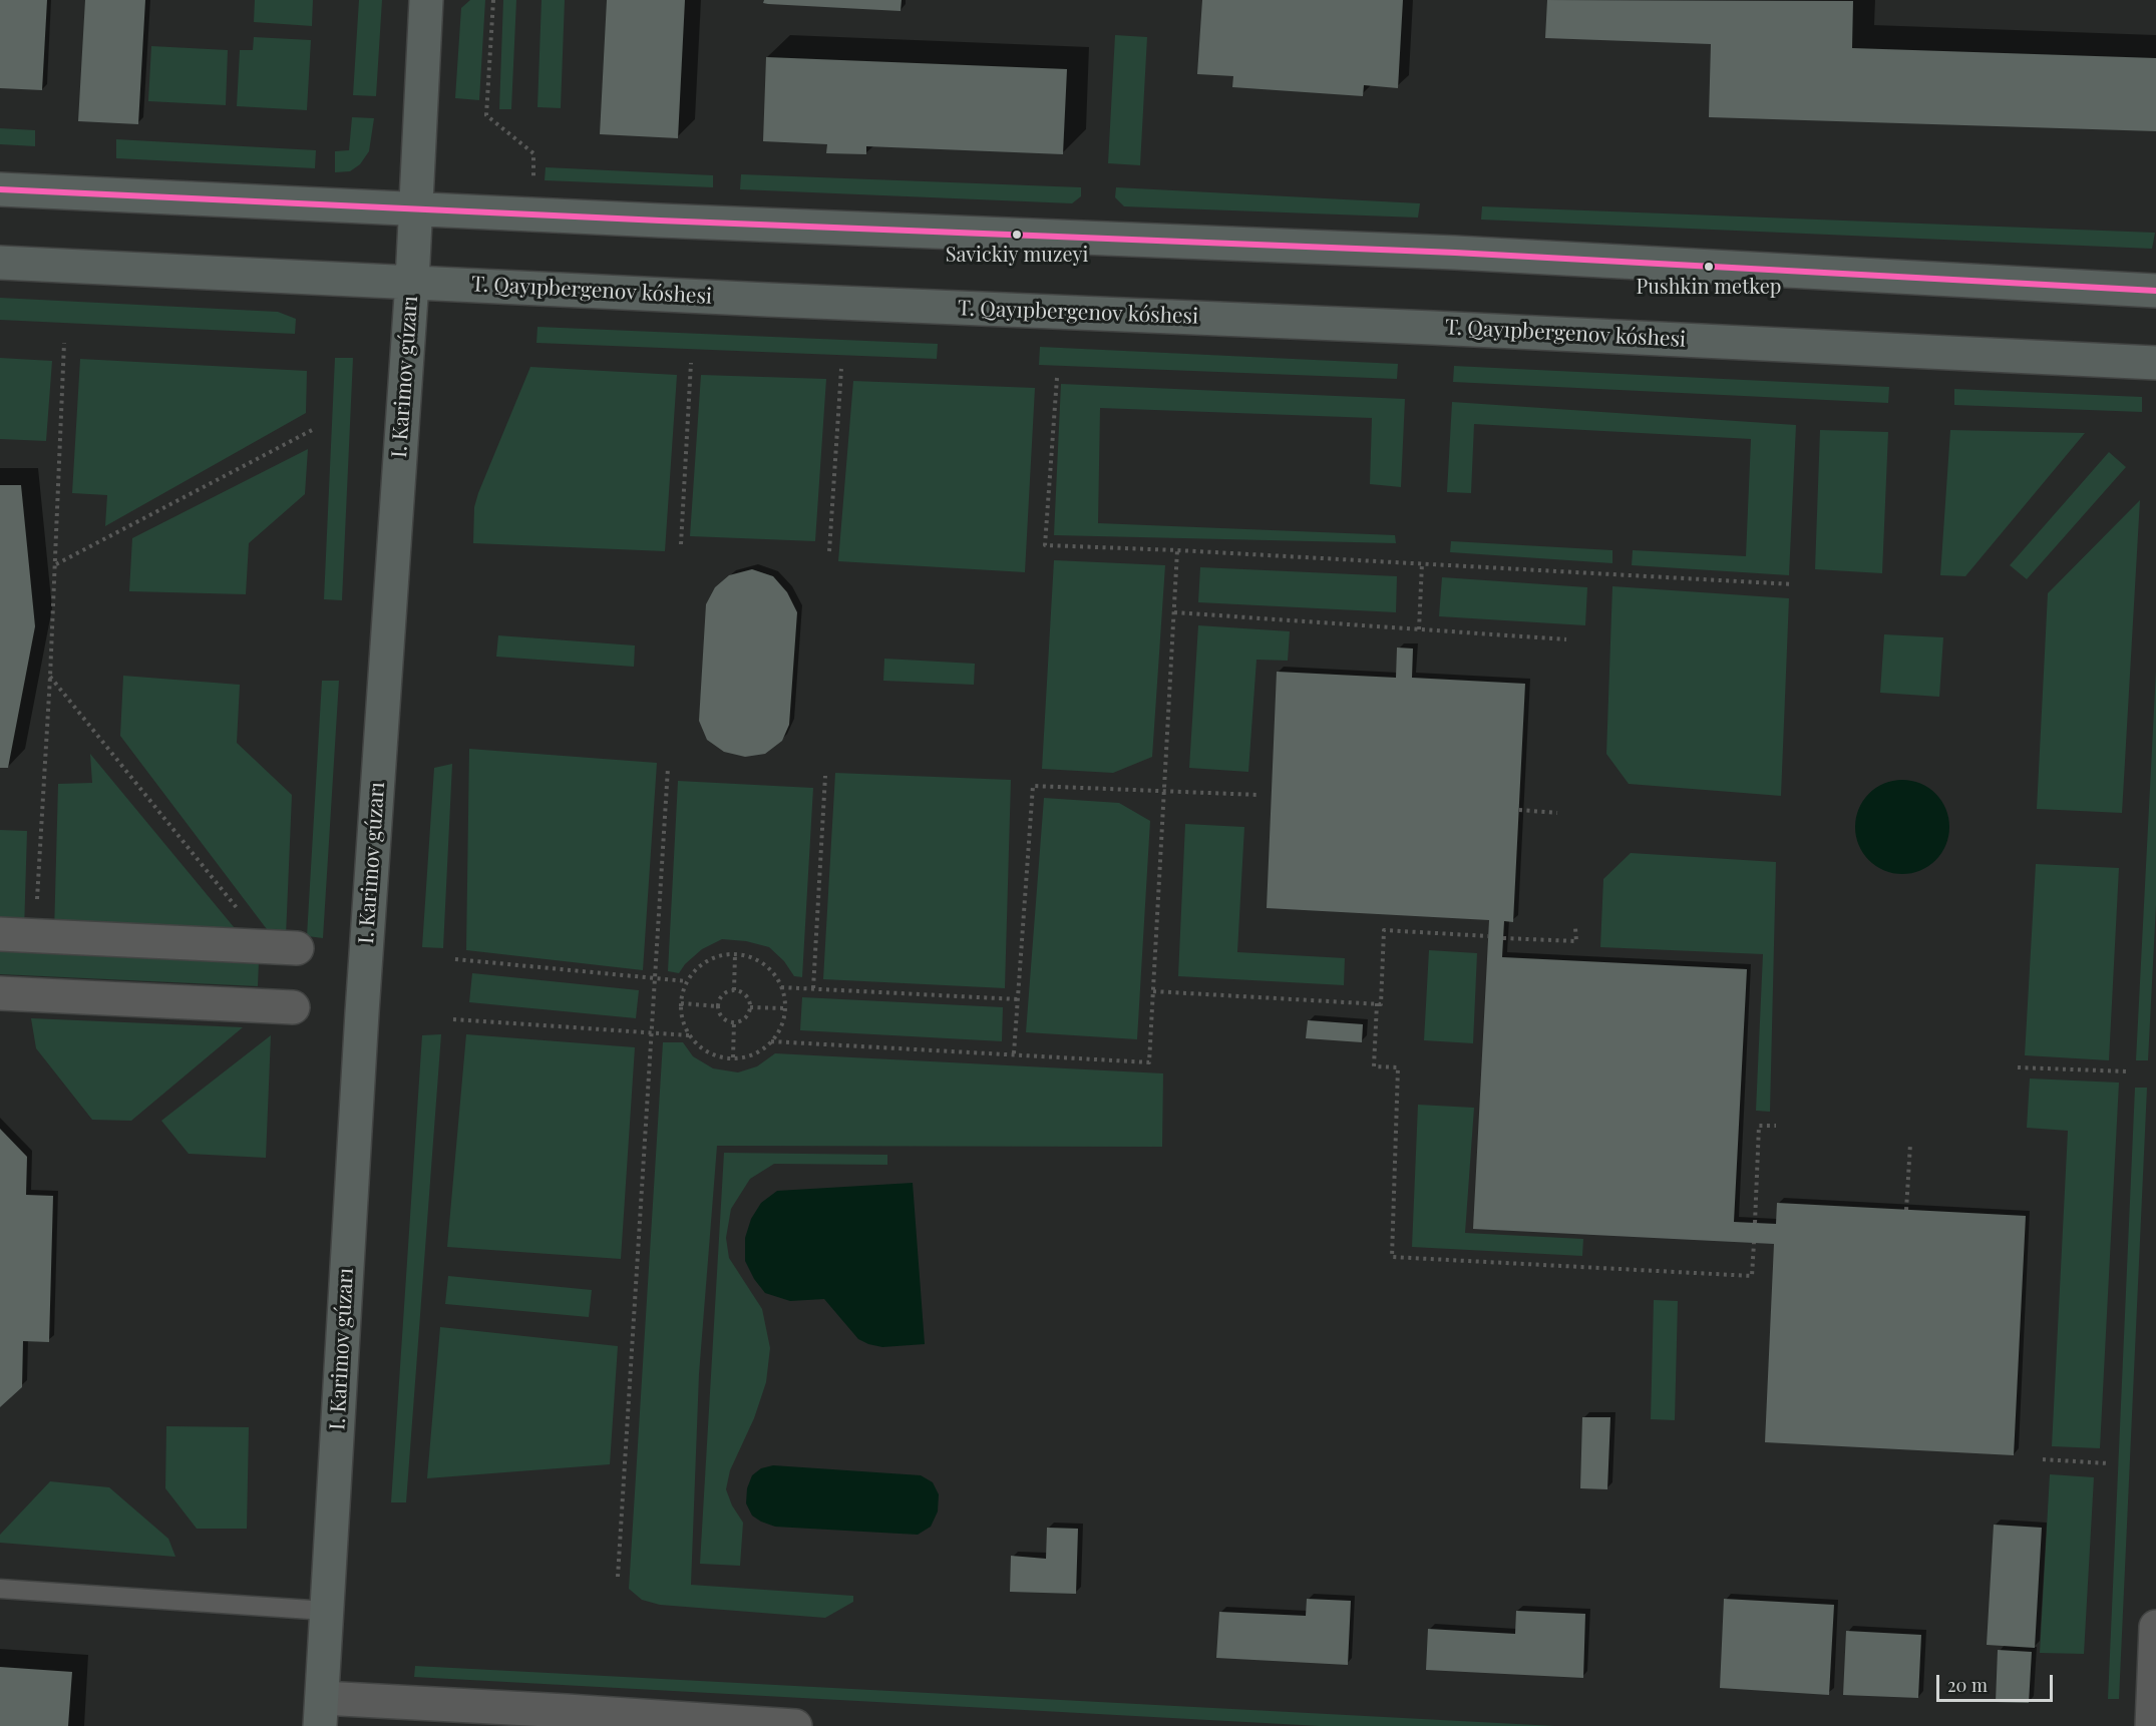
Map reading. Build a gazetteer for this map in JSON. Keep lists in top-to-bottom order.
{
  "streets": {
    "main road": ["T. Qayıpbergenov kóshesi", "I. Karimov gúzarı"]
  },
  "crossings": [
    ["T. Qayıpbergenov kóshesi", "I. Karimov gúzarı"]
  ],
  "places": ["Savickiy muzeyi", "Pushkin metkep"],
  "scale_bar": "20 m"
}
